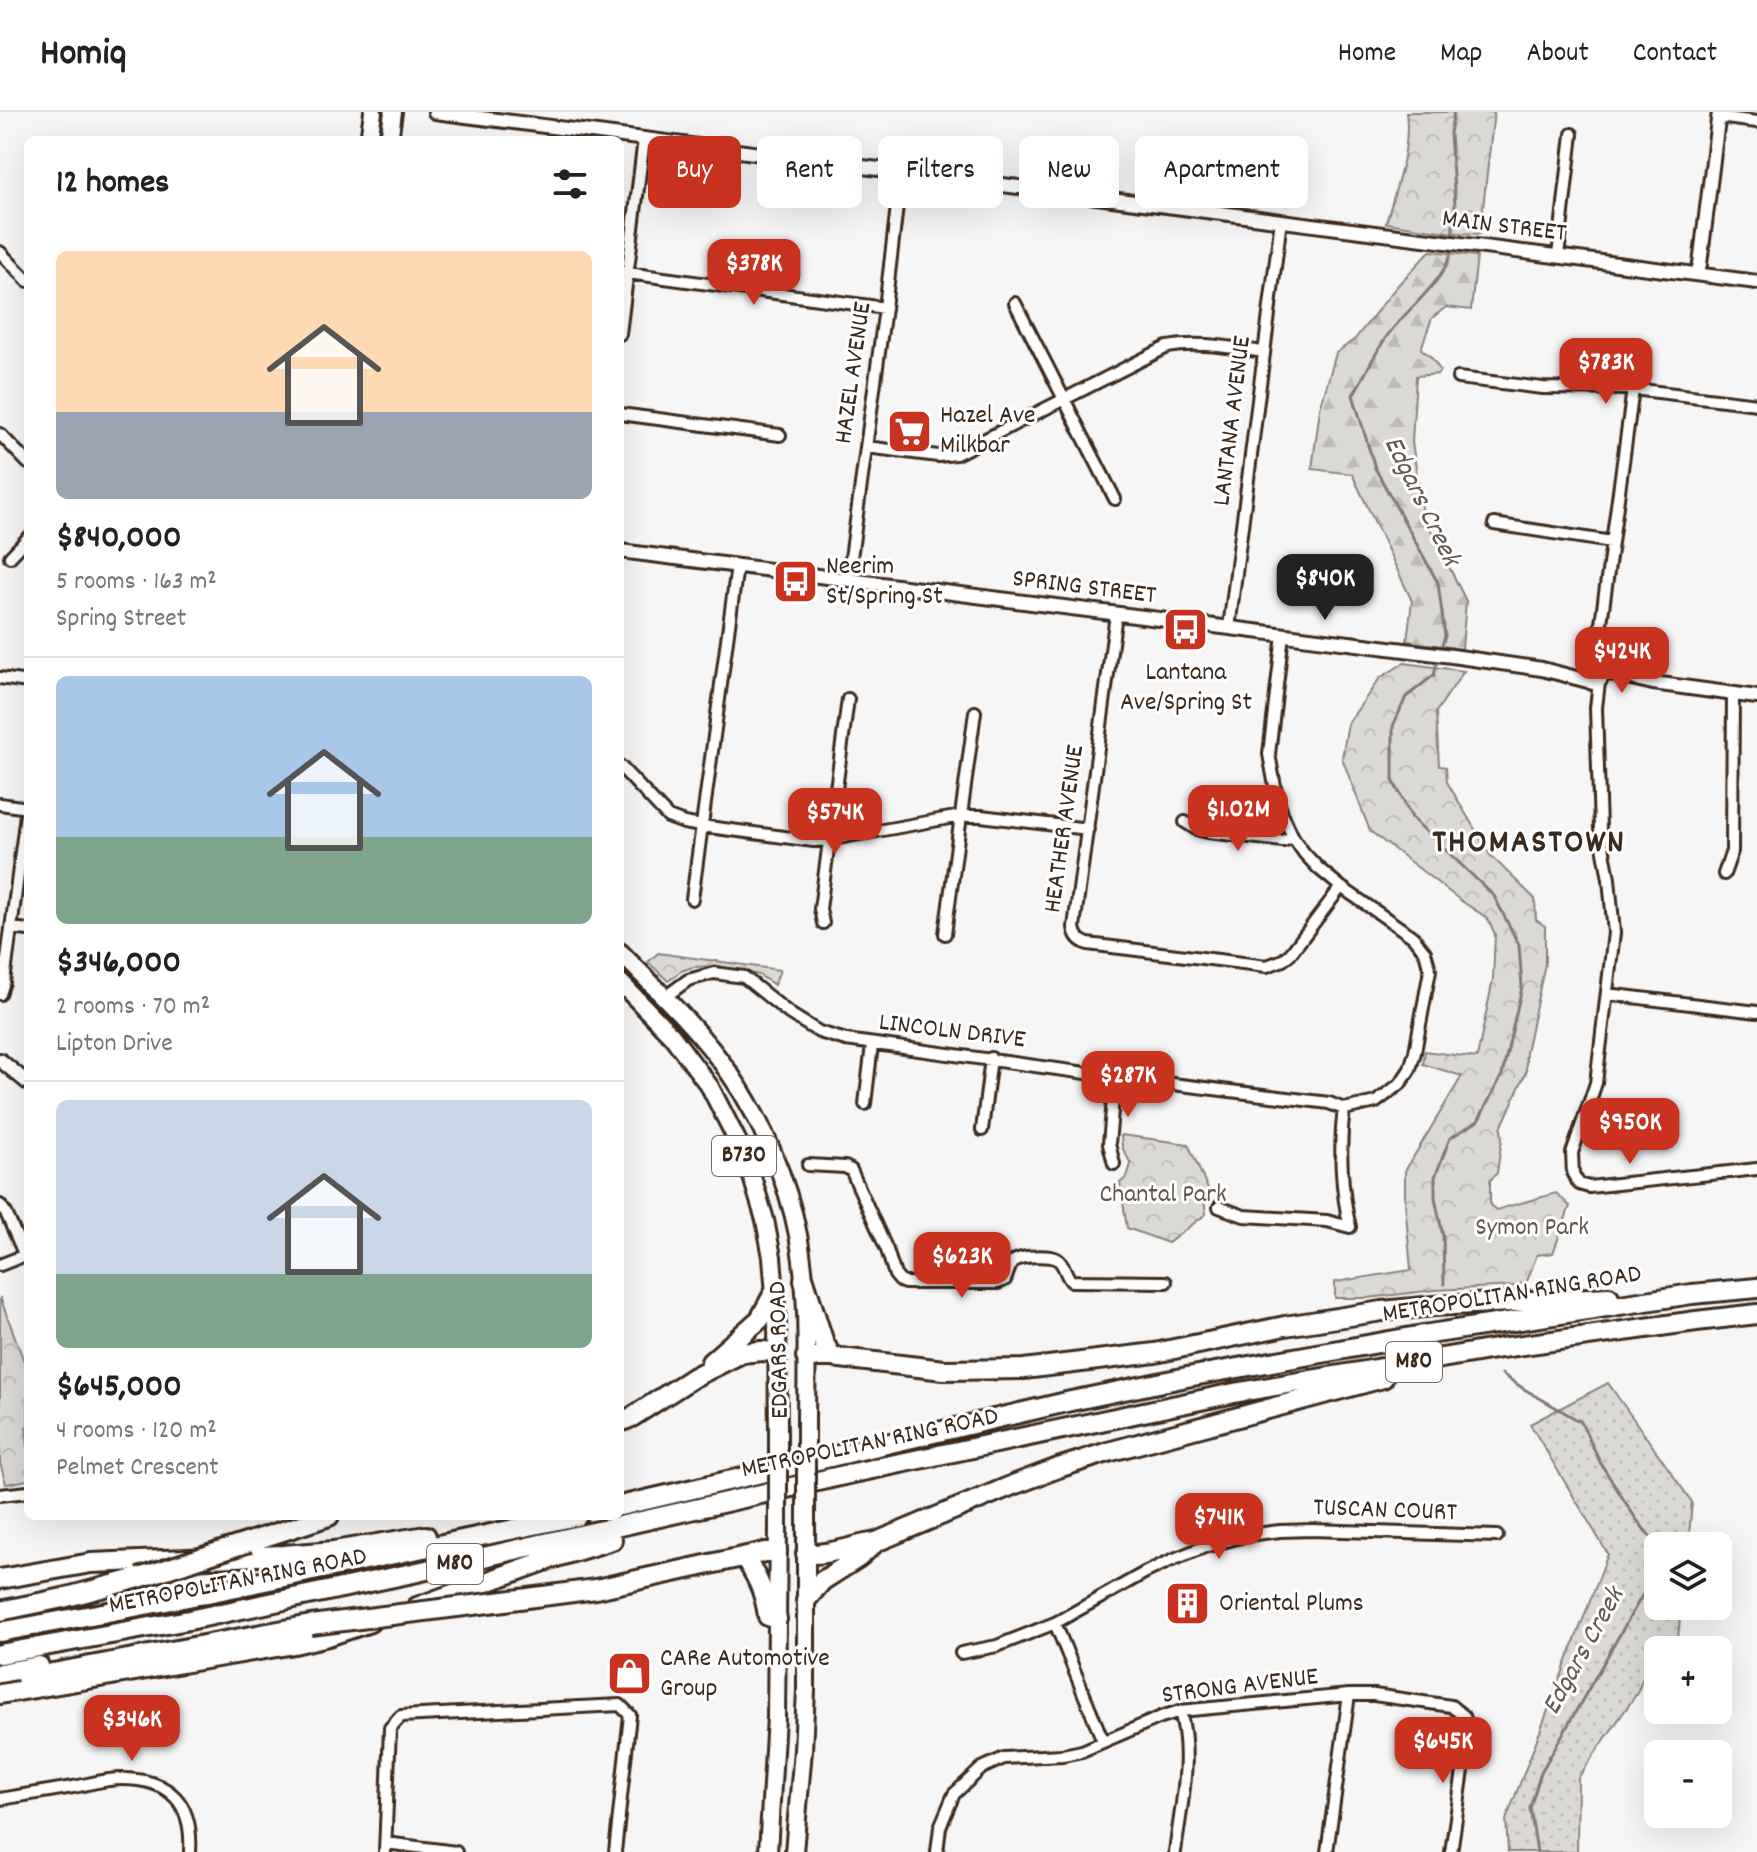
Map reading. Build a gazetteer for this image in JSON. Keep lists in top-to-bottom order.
{
  "streets": {
    "highway": ["METROPOLITAN RING ROAD", "M80"],
    "main road": ["B730", "EDGARS ROAD"],
    "street": [
      "MAIN STREET",
      "HAZEL AVENUE",
      "LANTANA AVENUE",
      "SPRING STREET",
      "HEATHER AVENUE",
      "LINCOLN DRIVE",
      "TUSCAN COURT",
      "STRONG AVENUE"
    ]
  },
  "crossings": [
    ["MAIN STREET", "LANTANA AVENUE"],
    ["HAZEL AVENUE", "SPRING STREET"],
    ["LANTANA AVENUE", "SPRING STREET"],
    ["SPRING STREET", "HEATHER AVENUE"],
    ["SPRING STREET", "LINCOLN DRIVE"],
    ["HEATHER AVENUE", "LINCOLN DRIVE"],
    ["LINCOLN DRIVE", "EDGARS ROAD"]
  ],
  "districts": ["THOMASTOWN"],
  "water": ["Edgars Creek"],
  "parks": ["Chantal Park", "Symon Park"],
  "places": {
    "supermarket": ["Hazel Ave Milkbar"],
    "bus stop": ["Neerim St/Spring St", "Lantana Ave/Spring St"],
    "building": ["Oriental Plums"],
    "shop": ["CARe Automotive Group"]
  },
  "page": {
    "header": "Homiq",
    "nav": [
      "Home",
      "Map",
      "About",
      "Contact"
    ],
    "chip": [
      "Buy",
      "Rent",
      "Filters",
      "New",
      "Apartment"
    ],
    "heading": "12 homes",
    "list": [
      {
        "name": "$840,000",
        "note": "5 rooms · 163 m² · Spring Street"
      },
      {
        "name": "$346,000",
        "note": "2 rooms · 70 m² · Lipton Drive"
      },
      {
        "name": "$645,000",
        "note": "4 rooms · 120 m² · Pelmet Crescent"
      }
    ],
    "price": [
      "$378K",
      "$783K",
      "$840K",
      "$424K",
      "$1.02M",
      "$574K",
      "$287K",
      "$950K",
      "$623K",
      "$741K",
      "$346K",
      "$645K"
    ],
    "map_buttons": ["+", "−"]
  }
}
